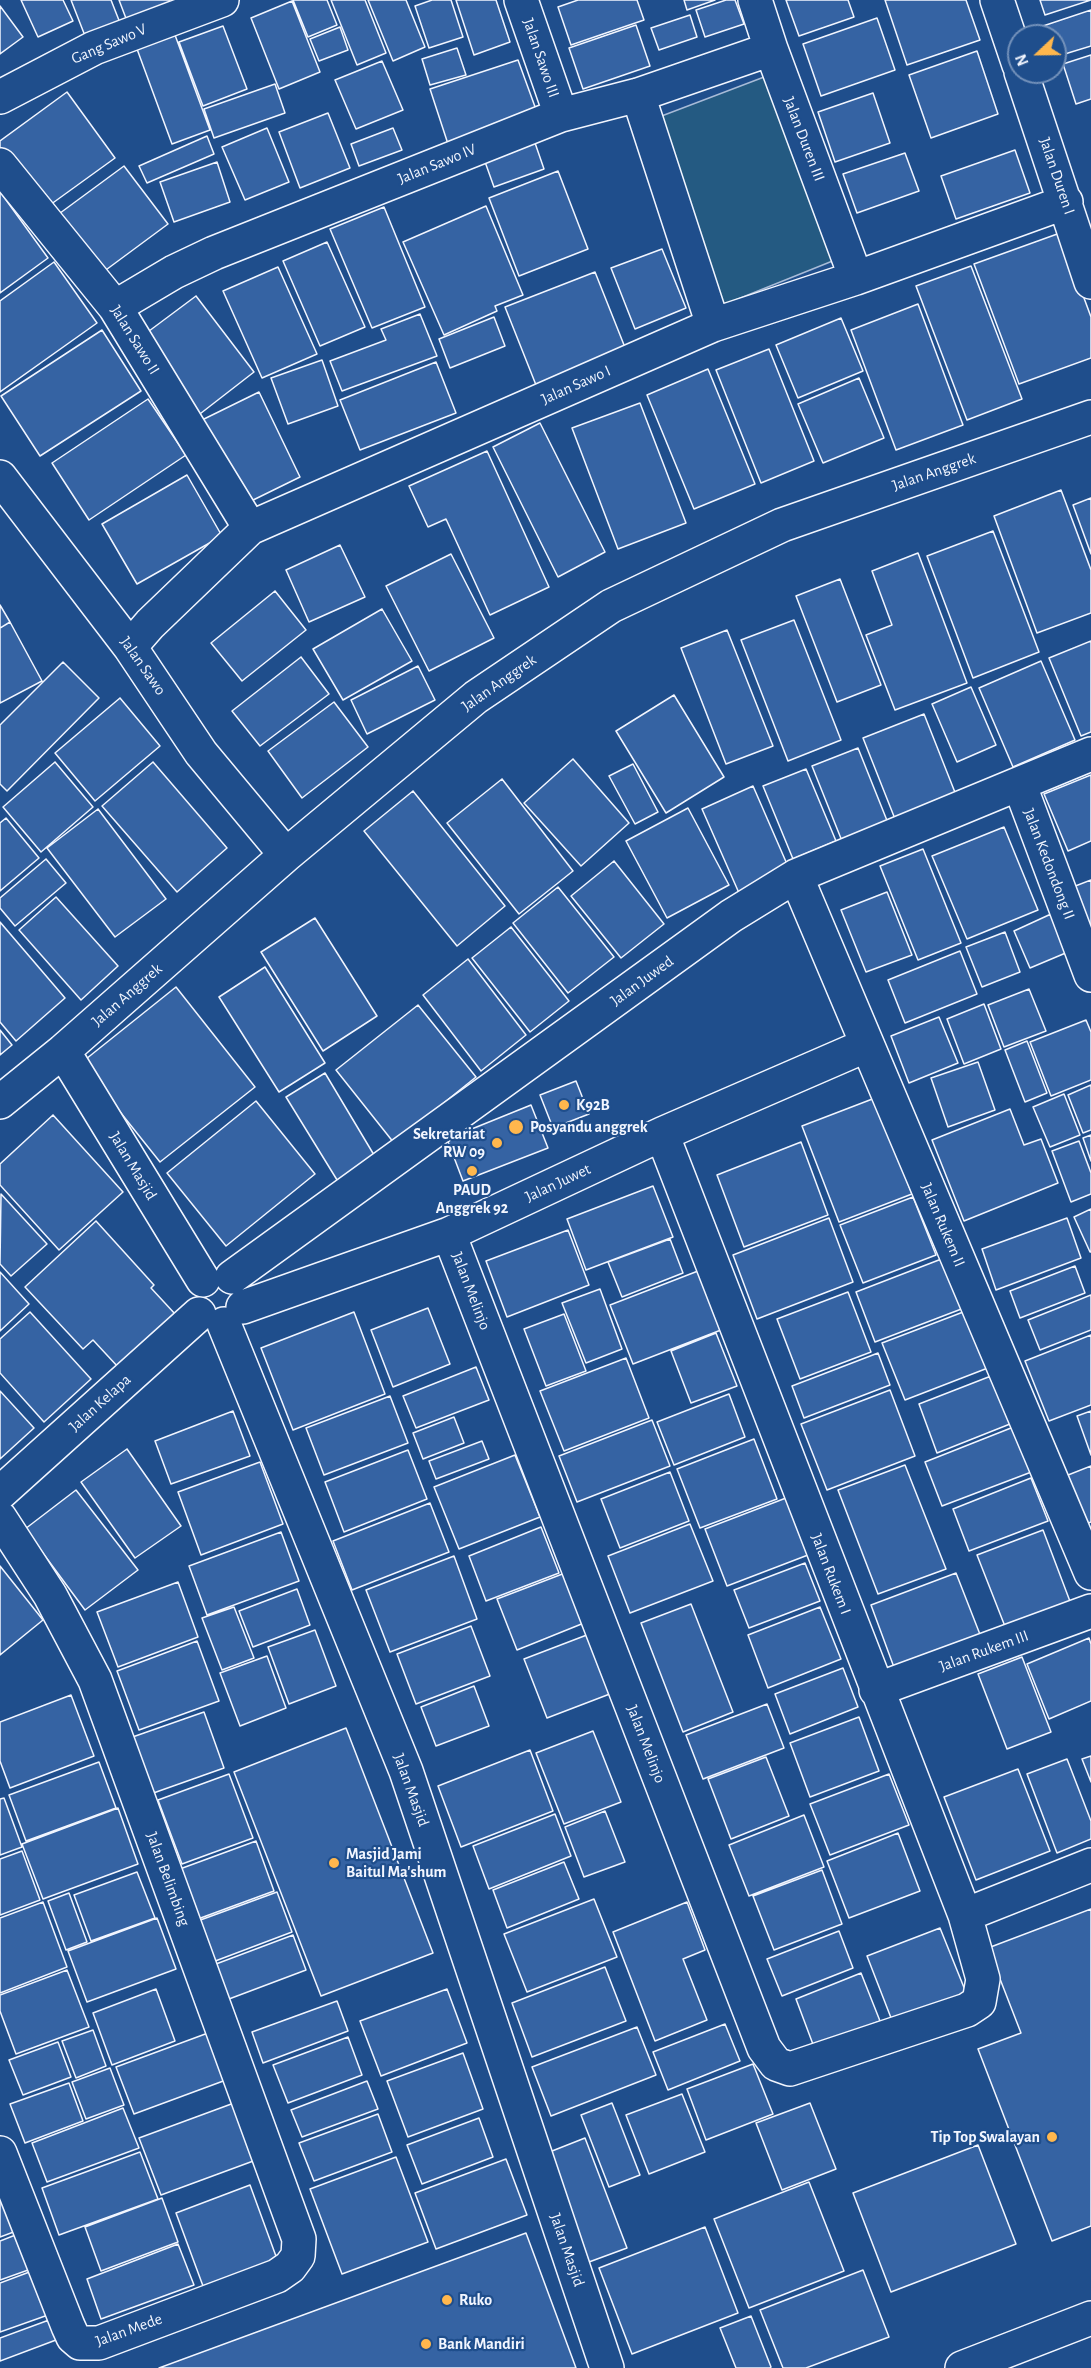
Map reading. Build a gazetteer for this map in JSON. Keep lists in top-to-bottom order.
{
  "streets": {
    "street": [
      "Gang Sawo V",
      "Jalan Sawo III",
      "Jalan Duren III",
      "Jalan Sawo IV",
      "Jalan Duren I",
      "Jalan Sawo II",
      "Jalan Sawo I",
      "Jalan Anggrek",
      "Jalan Sawo",
      "Jalan Kedondong II",
      "Jalan Juwed",
      "Jalan Masjid",
      "Jalan Juwet",
      "Jalan Rukem II",
      "Jalan Melinjo",
      "Jalan Kelapa",
      "Jalan Rukem I",
      "Jalan Rukem III",
      "Jalan Belimbing",
      "Jalan Mede"
    ]
  },
  "crossings": [
    ["Jalan Sawo III", "Jalan Sawo IV"],
    ["Jalan Duren III", "Jalan Sawo IV"],
    ["Jalan Duren III", "Jalan Sawo I"],
    ["Jalan Sawo IV", "Jalan Sawo II"],
    ["Jalan Duren I", "Jalan Sawo I"],
    ["Jalan Sawo II", "Jalan Sawo I"],
    ["Jalan Sawo I", "Jalan Sawo"],
    ["Jalan Anggrek", "Jalan Sawo"],
    ["Jalan Anggrek", "Jalan Masjid"],
    ["Jalan Kedondong II", "Jalan Juwed"],
    ["Jalan Juwed", "Jalan Masjid"],
    ["Jalan Juwed", "Jalan Juwet"],
    ["Jalan Juwed", "Jalan Rukem II"],
    ["Jalan Juwed", "Jalan Kelapa"],
    ["Jalan Masjid", "Jalan Juwet"],
    ["Jalan Masjid", "Jalan Kelapa"],
    ["Jalan Juwet", "Jalan Rukem II"],
    ["Jalan Juwet", "Jalan Melinjo"],
    ["Jalan Juwet", "Jalan Kelapa"],
    ["Jalan Juwet", "Jalan Rukem I"],
    ["Jalan Melinjo", "Jalan Rukem I"],
    ["Jalan Rukem I", "Jalan Rukem III"],
    ["Jalan Belimbing", "Jalan Mede"]
  ],
  "places": [
    "K92B",
    "Posyandu anggrek",
    "Sekretariat RW 09",
    "PAUD Anggrek 92",
    "Masjid Jami Baitul Ma'shum",
    "Tip Top Swalayan",
    "Ruko",
    "Bank Mandiri"
  ],
  "north": "left"
}
